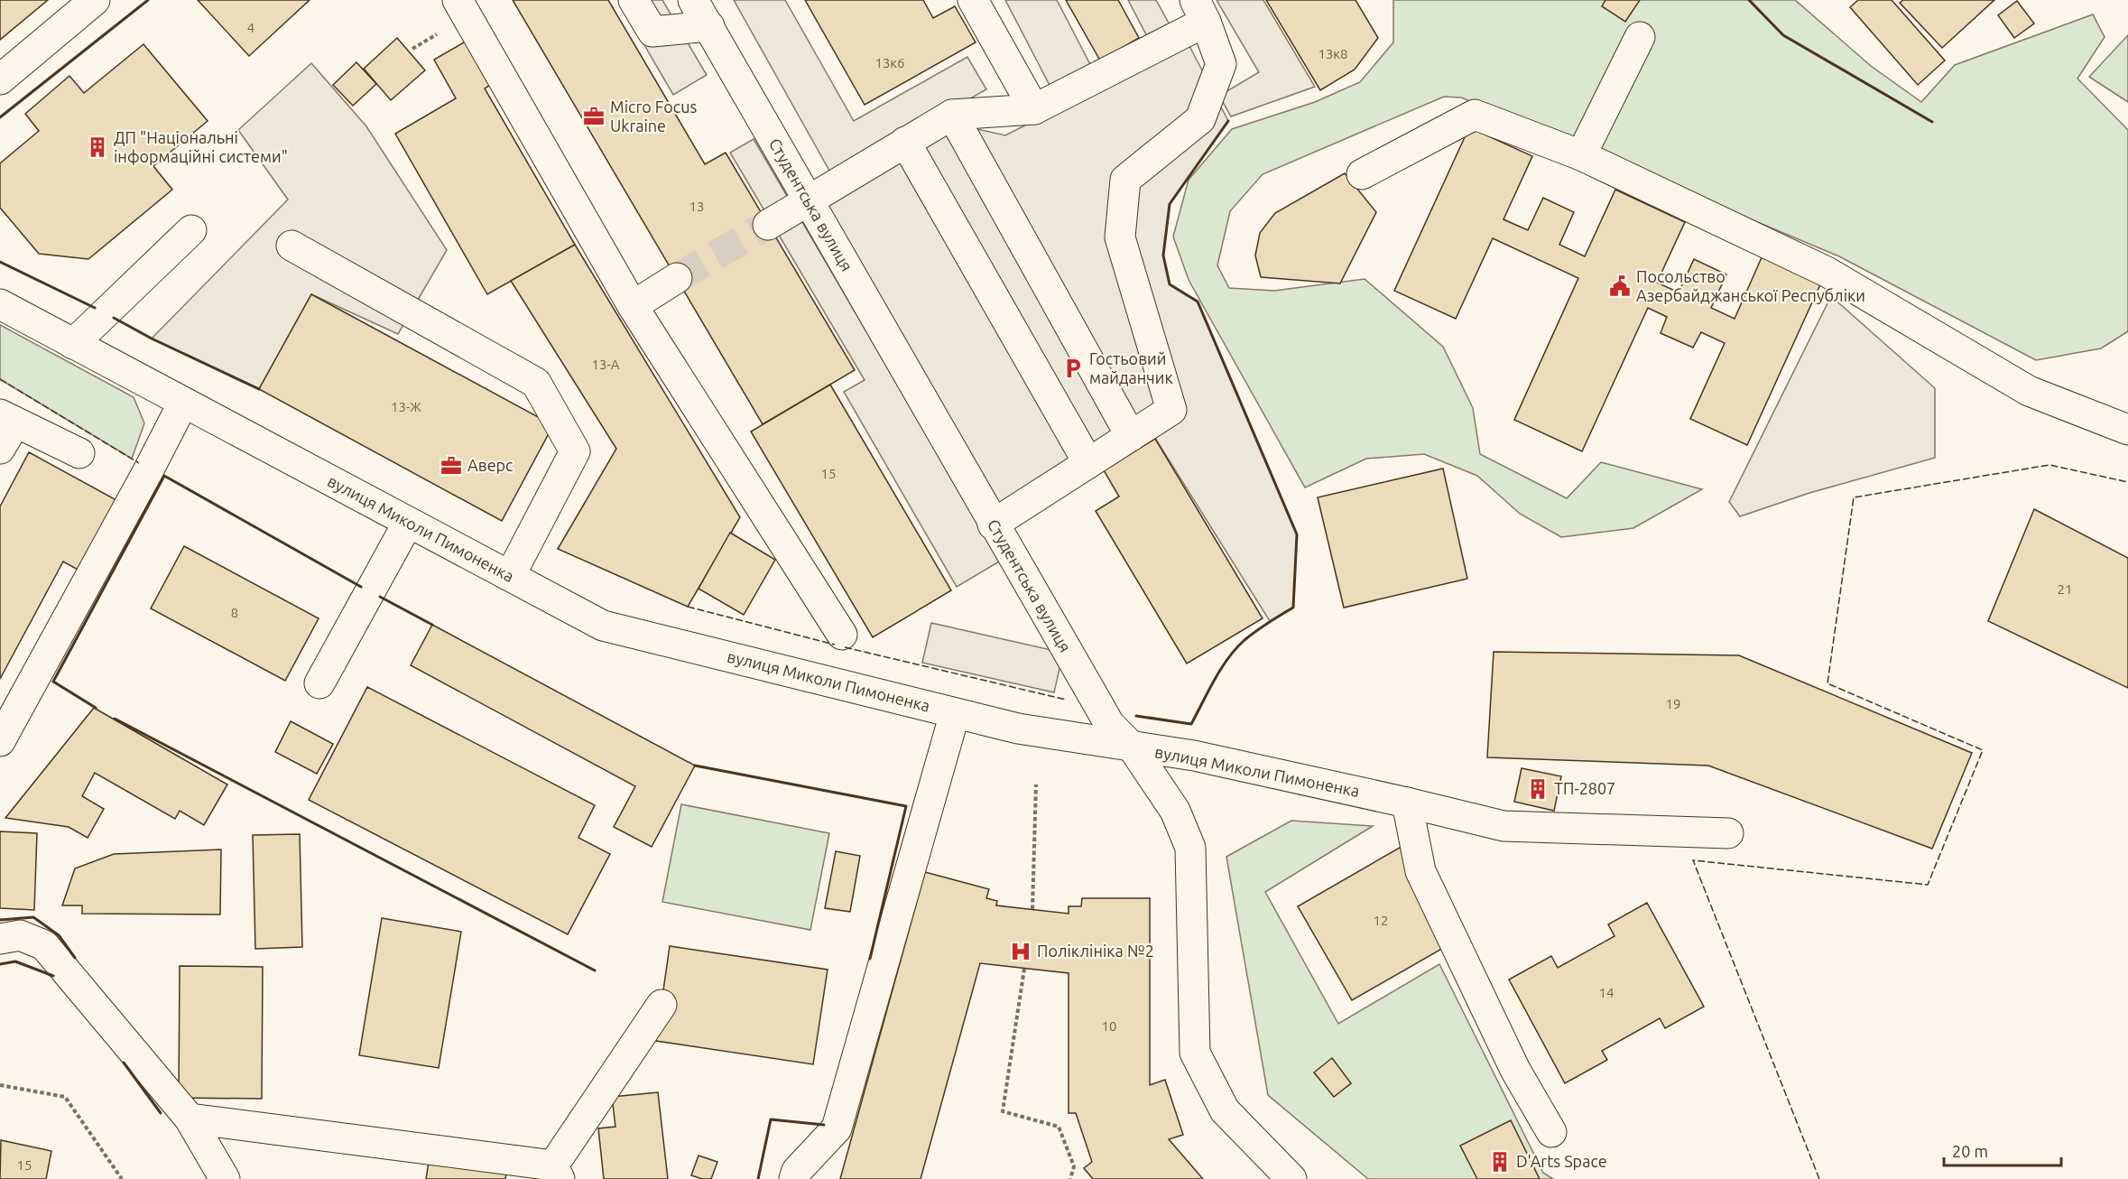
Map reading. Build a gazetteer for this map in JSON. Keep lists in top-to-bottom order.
{
  "streets": {
    "street": ["Студентська вулиця", "вулиця Миколи Пимоненка"]
  },
  "crossings": [
    ["Студентська вулиця", "вулиця Миколи Пимоненка"]
  ],
  "places": {
    "office": ["Micro Focus Ukraine", "Аверс"],
    "building": ["ДП \"Національні інформаційні системи\"", "ТП-2807", "D'Arts Space"],
    "public building": ["Посольство Азербайджанської Республіки"],
    "parking": ["Гостьовий майданчик"],
    "hospital": ["Поліклініка №2"]
  },
  "house_numbers": [
    "4",
    "13к8",
    "13к6",
    "13",
    "13-А",
    "13-Ж",
    "15",
    "21",
    "8",
    "19",
    "12",
    "14",
    "10",
    "15"
  ],
  "scale_bar": "20 m"
}
